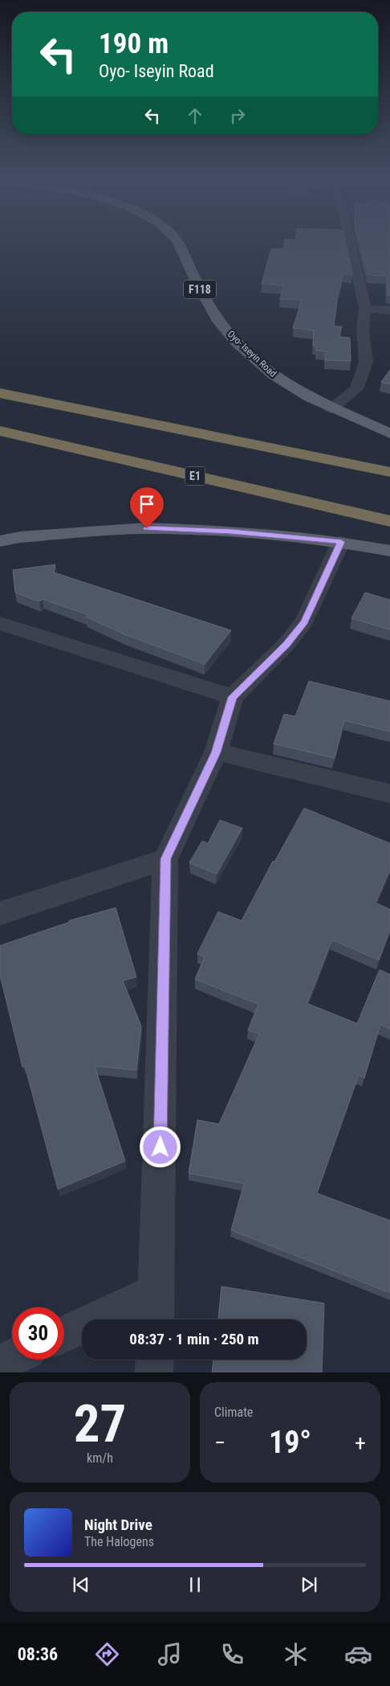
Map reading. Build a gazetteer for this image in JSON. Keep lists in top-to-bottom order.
{
  "streets": {
    "highway": ["E1"],
    "main road": ["F118", "Oyo- Iseyin Road"]
  },
  "page": {
    "turn": ["190 m", "Oyo- Iseyin Road"],
    "limit": "30",
    "trip": "08:37 · 1 min · 250 m",
    "tile": [
      ["27", "km/h"],
      "Climate"
    ],
    "heat": ["−", "19°", "+"],
    "song": ["Night Drive", "The Halogens"],
    "tabs": "08:36"
  }
}
